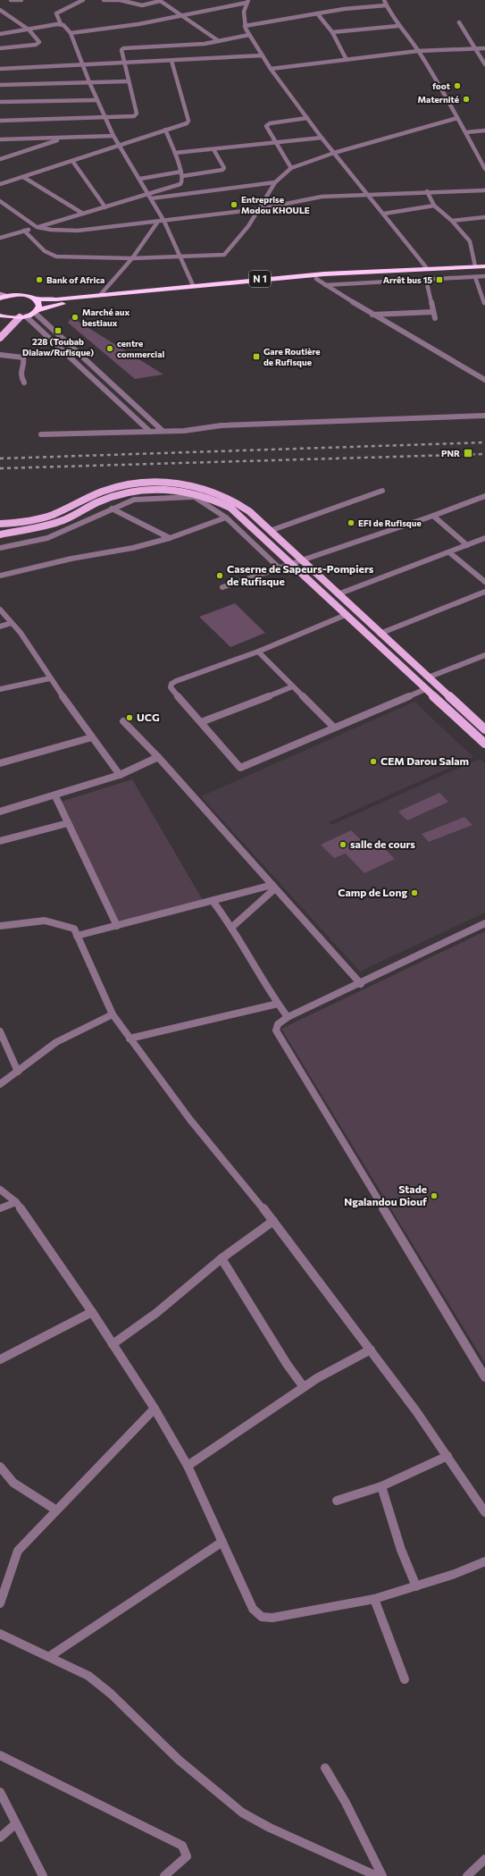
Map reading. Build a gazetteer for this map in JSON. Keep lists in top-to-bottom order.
{
  "streets": {
    "highway": ["N 1"]
  },
  "places": {
    "other": [
      "foot",
      "Maternité",
      "Entreprise Modou KHOULE",
      "Bank of Africa",
      "Marché aux bestiaux",
      "centre commercial",
      "EFI de Rufisque",
      "Caserne de Sapeurs-Pompiers de Rufisque",
      "UCG",
      "CEM Darou Salam",
      "salle de cours",
      "Camp de Long",
      "Stade Ngalandou Diouf"
    ],
    "transit": [
      "Arrêt bus 15",
      "228 (Toubab Dialaw/Rufisque)",
      "Gare Routière de Rufisque",
      "PNR"
    ]
  }
}
